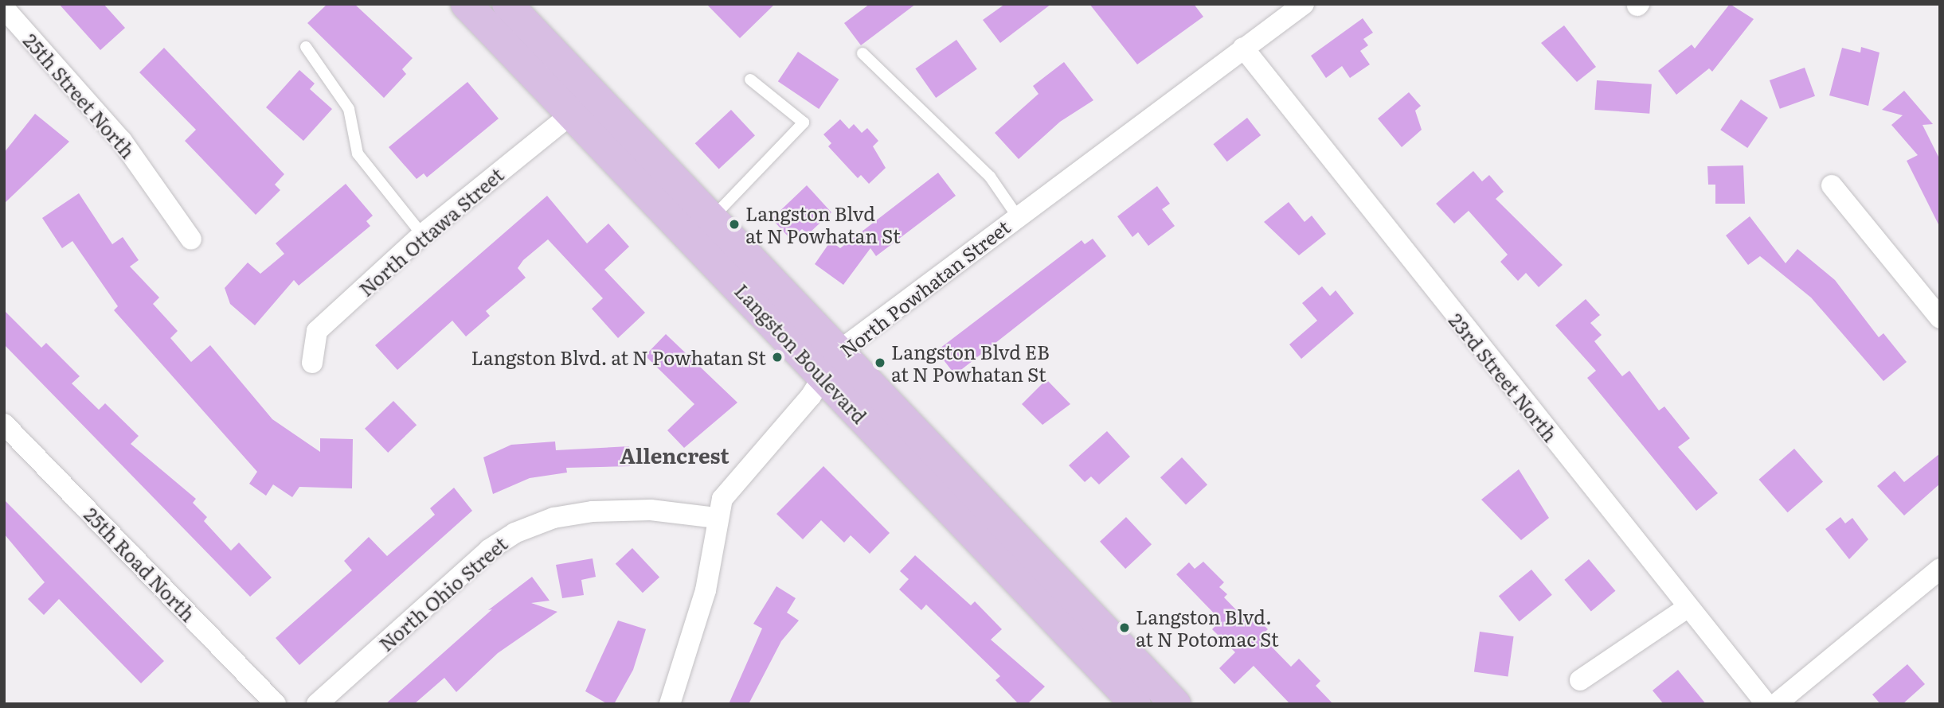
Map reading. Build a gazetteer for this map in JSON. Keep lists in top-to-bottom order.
{
  "streets": {
    "main road": ["Langston Boulevard"],
    "street": [
      "25th Street North",
      "North Ottawa Street",
      "North Powhatan Street",
      "23rd Street North",
      "25th Road North",
      "North Ohio Street"
    ]
  },
  "crossings": [
    ["North Ottawa Street", "Langston Boulevard"],
    ["North Powhatan Street", "Langston Boulevard"],
    ["North Powhatan Street", "23rd Street North"],
    ["North Powhatan Street", "North Ohio Street"]
  ],
  "districts": ["Allencrest"],
  "places": [
    "Langston Blvd at N Powhatan St",
    "Langston Blvd. at N Powhatan St",
    "Langston Blvd EB at N Powhatan St",
    "Langston Blvd. at N Potomac St"
  ]
}
